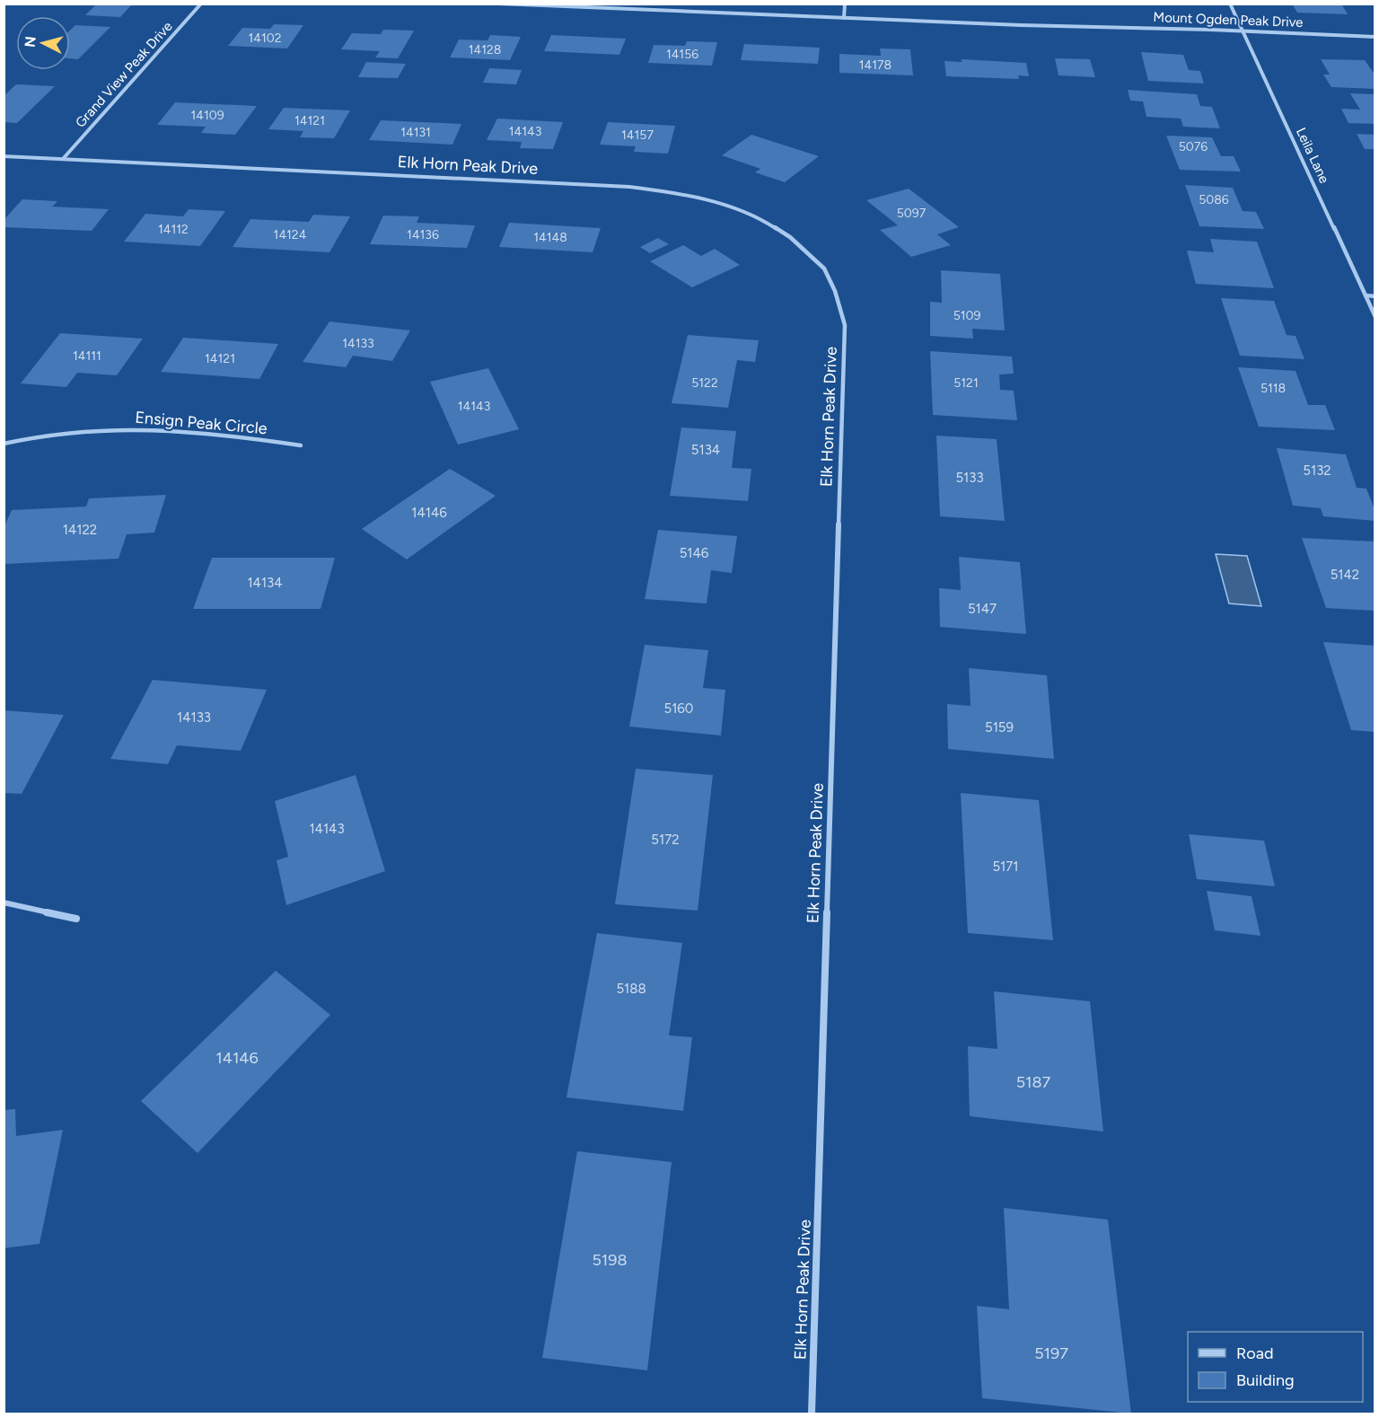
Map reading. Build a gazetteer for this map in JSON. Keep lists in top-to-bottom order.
{
  "streets": {
    "street": [
      "Mount Ogden Peak Drive",
      "Grand View Peak Drive",
      "Leila Lane",
      "Elk Horn Peak Drive",
      "Ensign Peak Circle"
    ]
  },
  "crossings": [
    ["Mount Ogden Peak Drive", "Leila Lane"],
    ["Grand View Peak Drive", "Elk Horn Peak Drive"]
  ],
  "house_numbers": [
    "14102",
    "14128",
    "14156",
    "14178",
    "14109",
    "14121",
    "14143",
    "14131",
    "14157",
    "5076",
    "5086",
    "5097",
    "14112",
    "14124",
    "14136",
    "14148",
    "5109",
    "14133",
    "14111",
    "14121",
    "5122",
    "5121",
    "5118",
    "14143",
    "5134",
    "5132",
    "5133",
    "14146",
    "14122",
    "5146",
    "5142",
    "14134",
    "5147",
    "5160",
    "14133",
    "5159",
    "14143",
    "5172",
    "5171",
    "5188",
    "14146",
    "5187",
    "5198",
    "5197"
  ],
  "legend": ["Road", "Building"],
  "north": "left"
}
